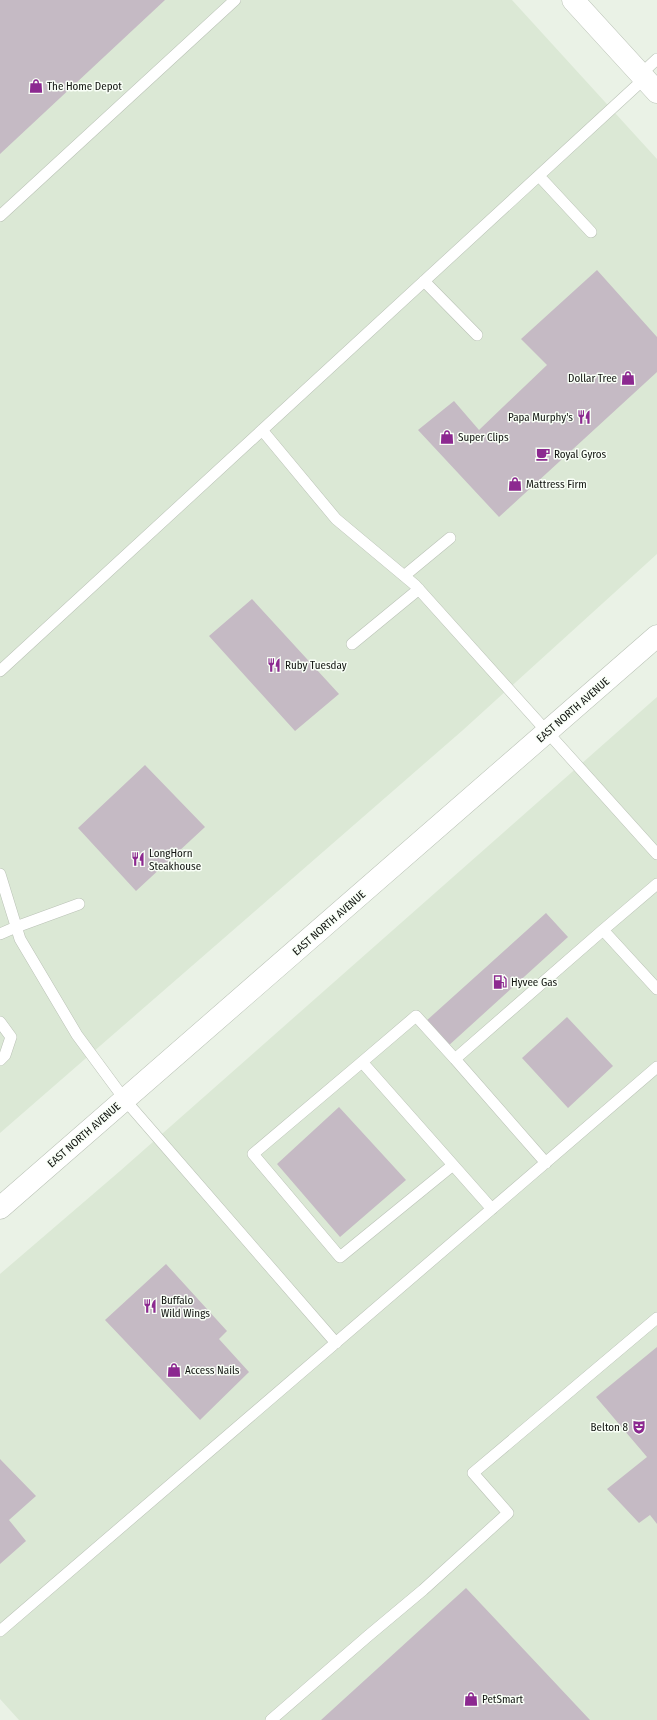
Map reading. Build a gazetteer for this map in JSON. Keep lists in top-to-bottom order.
{
  "streets": {
    "main road": ["EAST NORTH AVENUE"]
  },
  "places": {
    "shop": [
      "The Home Depot",
      "Dollar Tree",
      "Super Clips",
      "Mattress Firm",
      "Access Nails",
      "PetSmart"
    ],
    "restaurant": [
      "Papa Murphy's",
      "Ruby Tuesday",
      "LongHorn Steakhouse",
      "Buffalo Wild Wings"
    ],
    "cafe": ["Royal Gyros"],
    "fuel station": ["Hyvee Gas"],
    "theatre": ["Belton 8"]
  }
}
